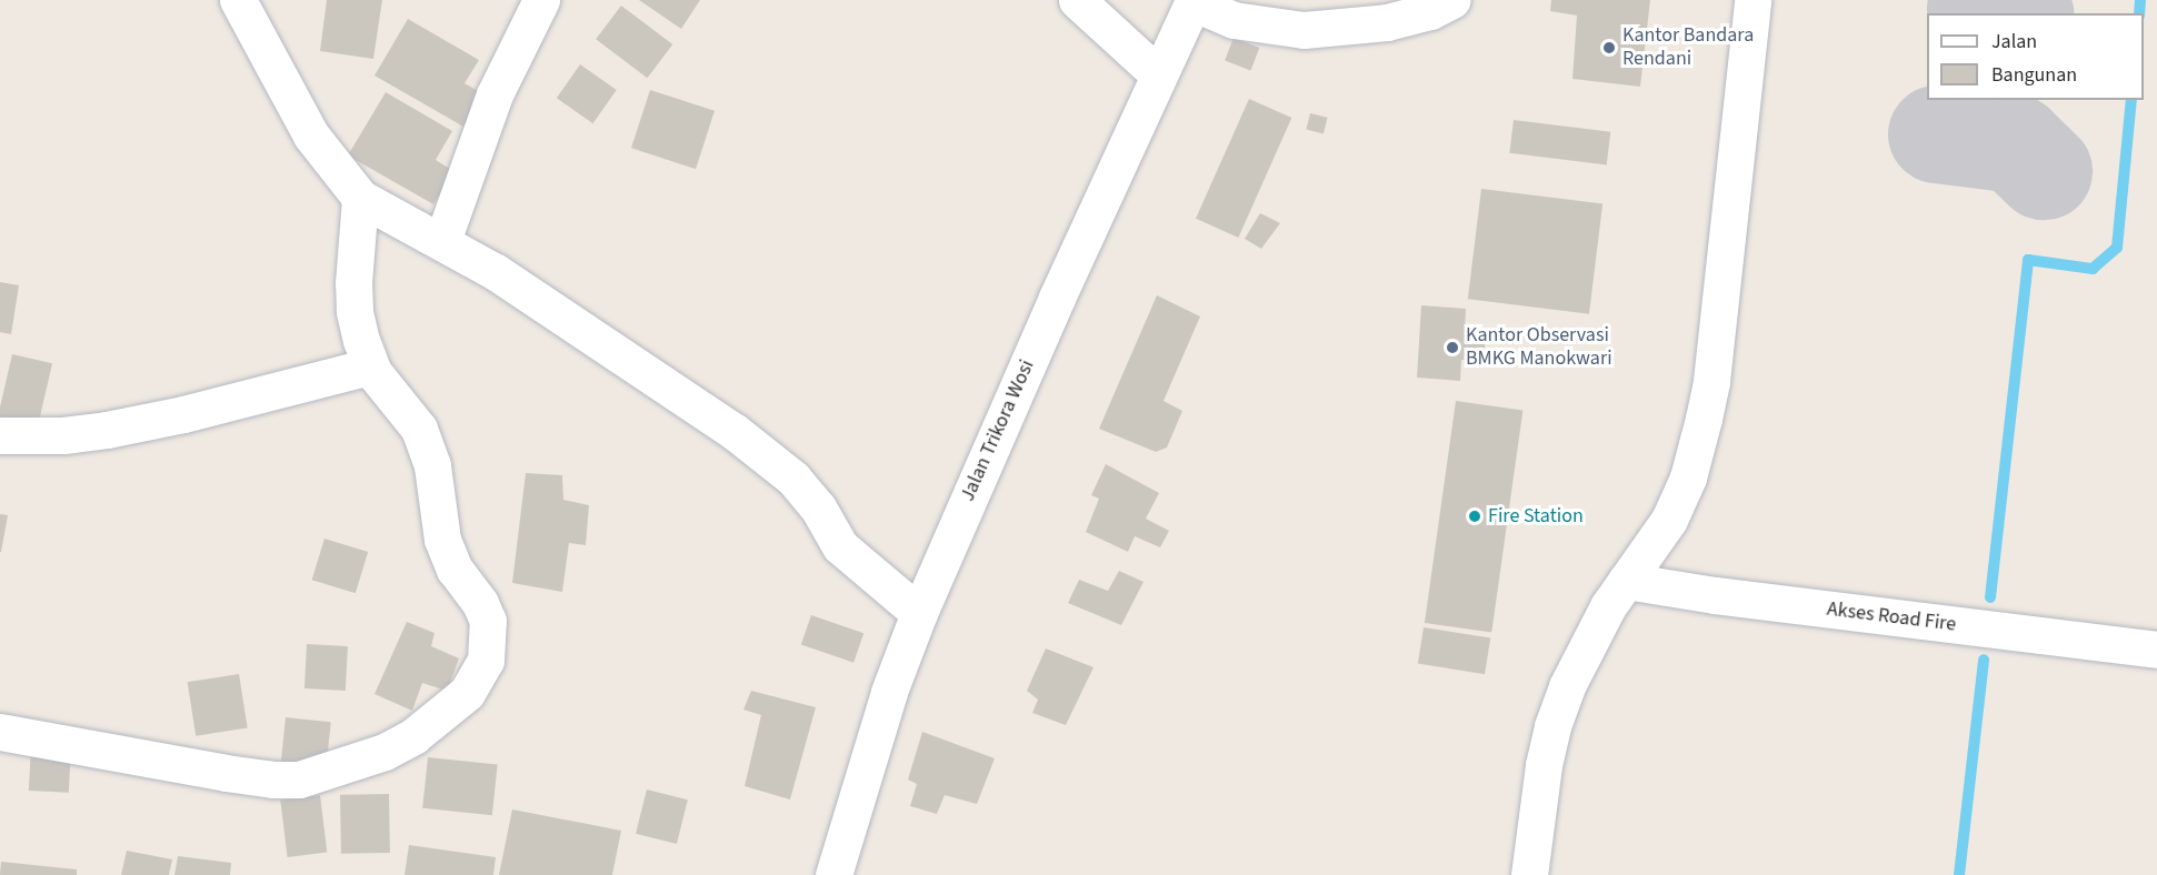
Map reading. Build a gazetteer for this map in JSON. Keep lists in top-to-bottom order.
{
  "streets": {
    "street": ["Jalan Trikora Wosi", "Akses Road Fire"]
  },
  "places": ["Kantor Bandara Rendani", "Kantor Observasi BMKG Manokwari", "Fire Station"],
  "legend": ["Jalan", "Bangunan"]
}
